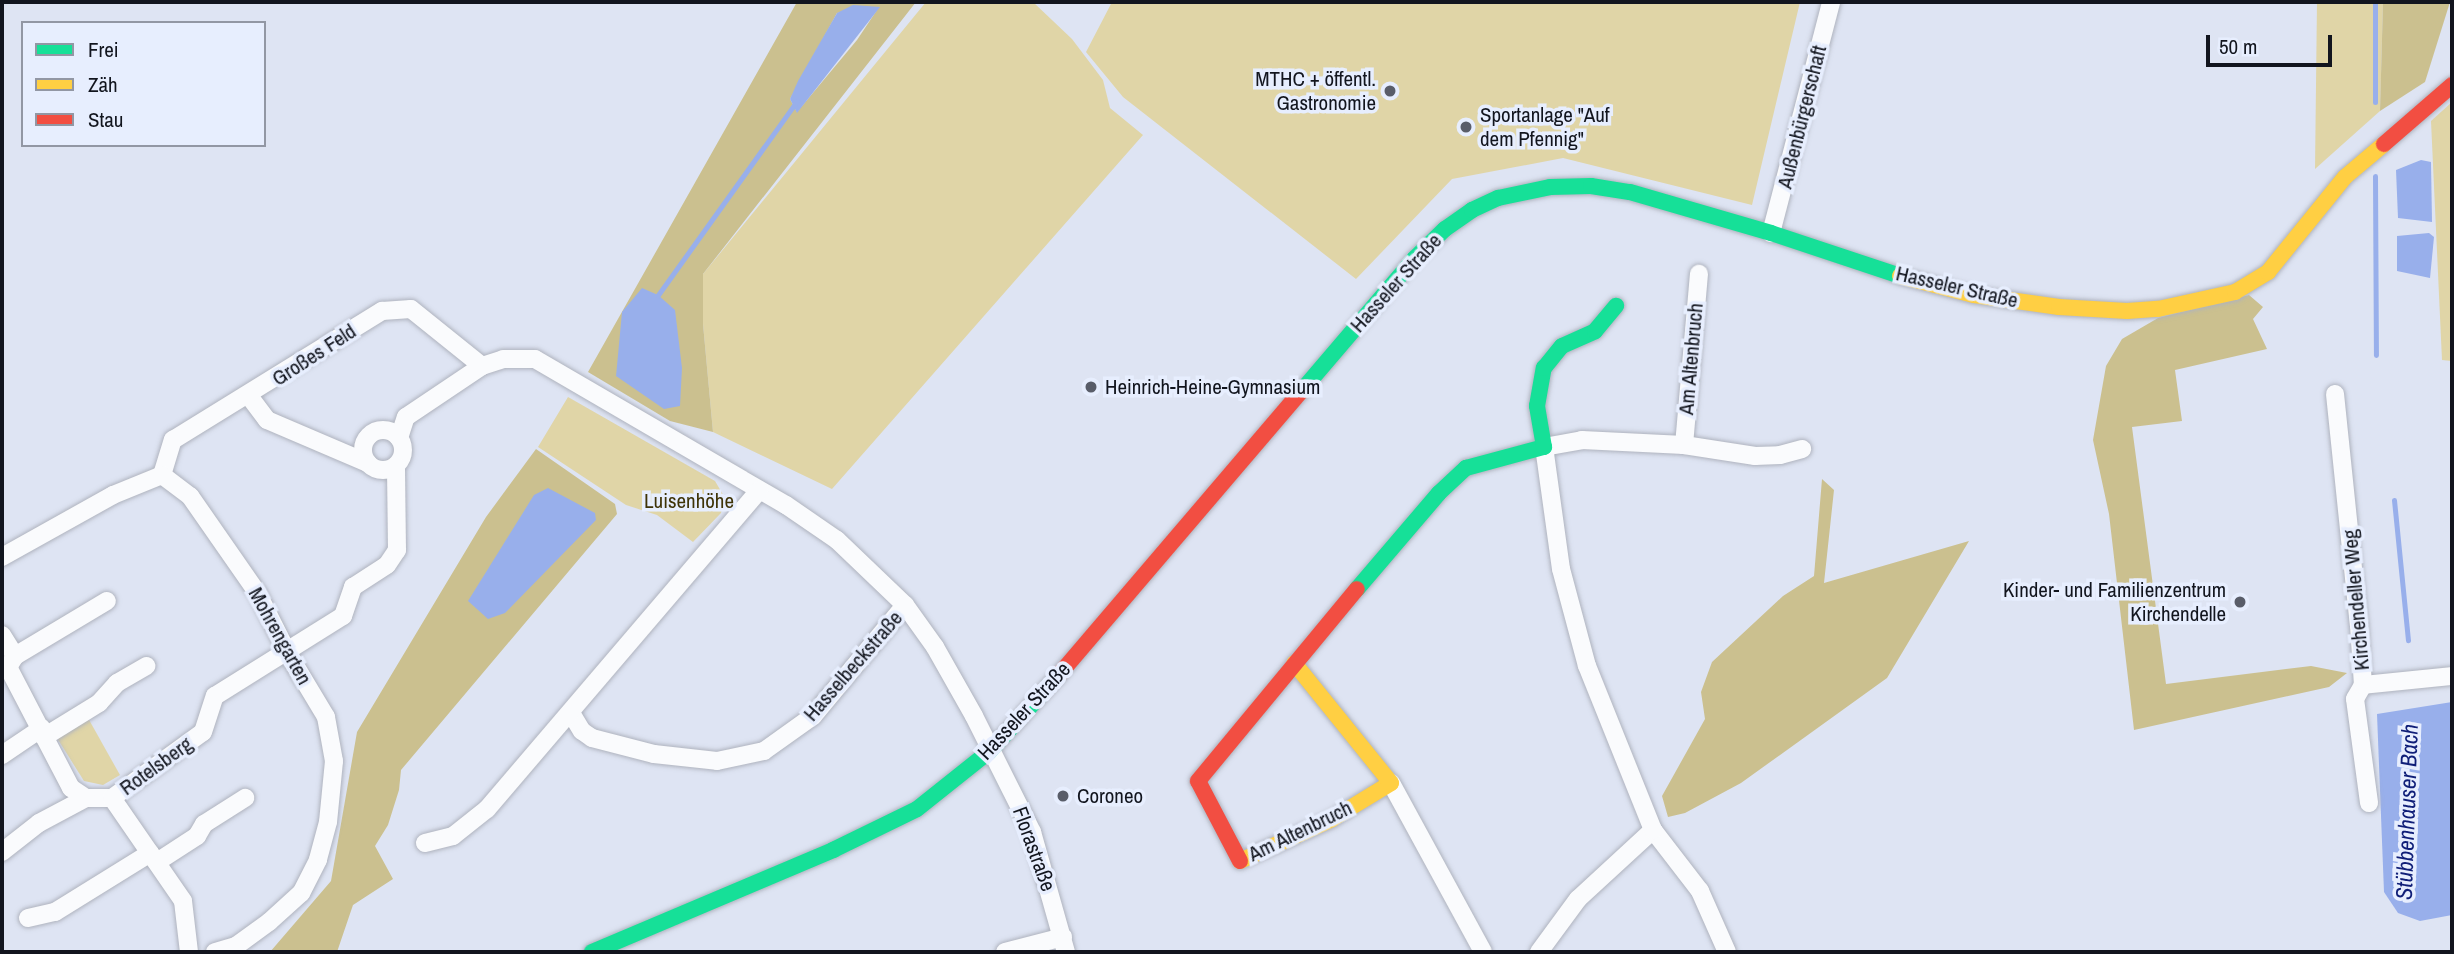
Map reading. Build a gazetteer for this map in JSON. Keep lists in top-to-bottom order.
{
  "streets": {
    "main road": ["Hasseler Straße", "Am Altenbruch"],
    "street": [
      "Außenbürgerschaft",
      "Großes Feld",
      "Kirchendeller Weg",
      "Mohrengarten",
      "Hasselbeckstraße",
      "Rotelsberg",
      "Florastraße"
    ]
  },
  "crossings": [
    ["Außenbürgerschaft", "Hasseler Straße"],
    ["Hasseler Straße", "Hasselbeckstraße"],
    ["Hasseler Straße", "Florastraße"],
    ["Großes Feld", "Mohrengarten"],
    ["Großes Feld", "Hasselbeckstraße"],
    ["Mohrengarten", "Rotelsberg"],
    ["Hasselbeckstraße", "Florastraße"]
  ],
  "water": ["Stübbenhauser Bach"],
  "parks": ["Luisenhöhe"],
  "places": [
    "MTHC + öffentl. Gastronomie",
    "Sportanlage \"Auf dem Pfennig\"",
    "Heinrich-Heine-Gymnasium",
    "Kinder- und Familienzentrum Kirchendelle",
    "Coroneo"
  ],
  "legend": ["Frei", "Zäh", "Stau"],
  "scale_bar": "50 m"
}
